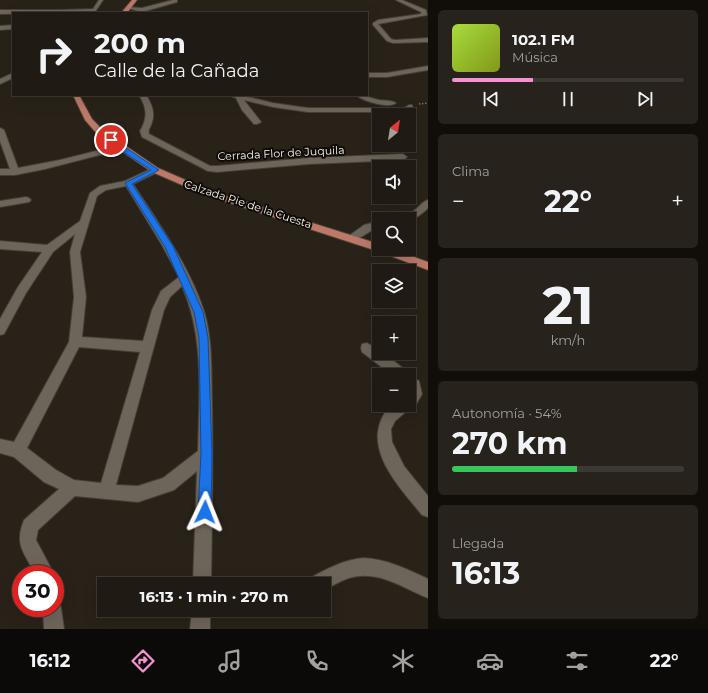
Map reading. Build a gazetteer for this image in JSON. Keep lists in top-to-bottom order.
{
  "streets": {
    "main road": ["Calzada Pie de la Cuesta"],
    "street": ["Cerrada Flor de Juquila"]
  },
  "north": "top right",
  "page": {
    "turn": ["200 m", "Calle de la Cañada"],
    "song": ["102.1 FM", "Música"],
    "map_buttons": ["+", "−"],
    "tile": [
      "Clima",
      ["21", "km/h"],
      ["Autonomía · 54%", "270 km"],
      ["Llegada", "16:13"]
    ],
    "heat": ["−", "22°", "+"],
    "limit": "30",
    "trip": "16:13 · 1 min · 270 m",
    "tabs": ["16:12", "22°"]
  }
}
